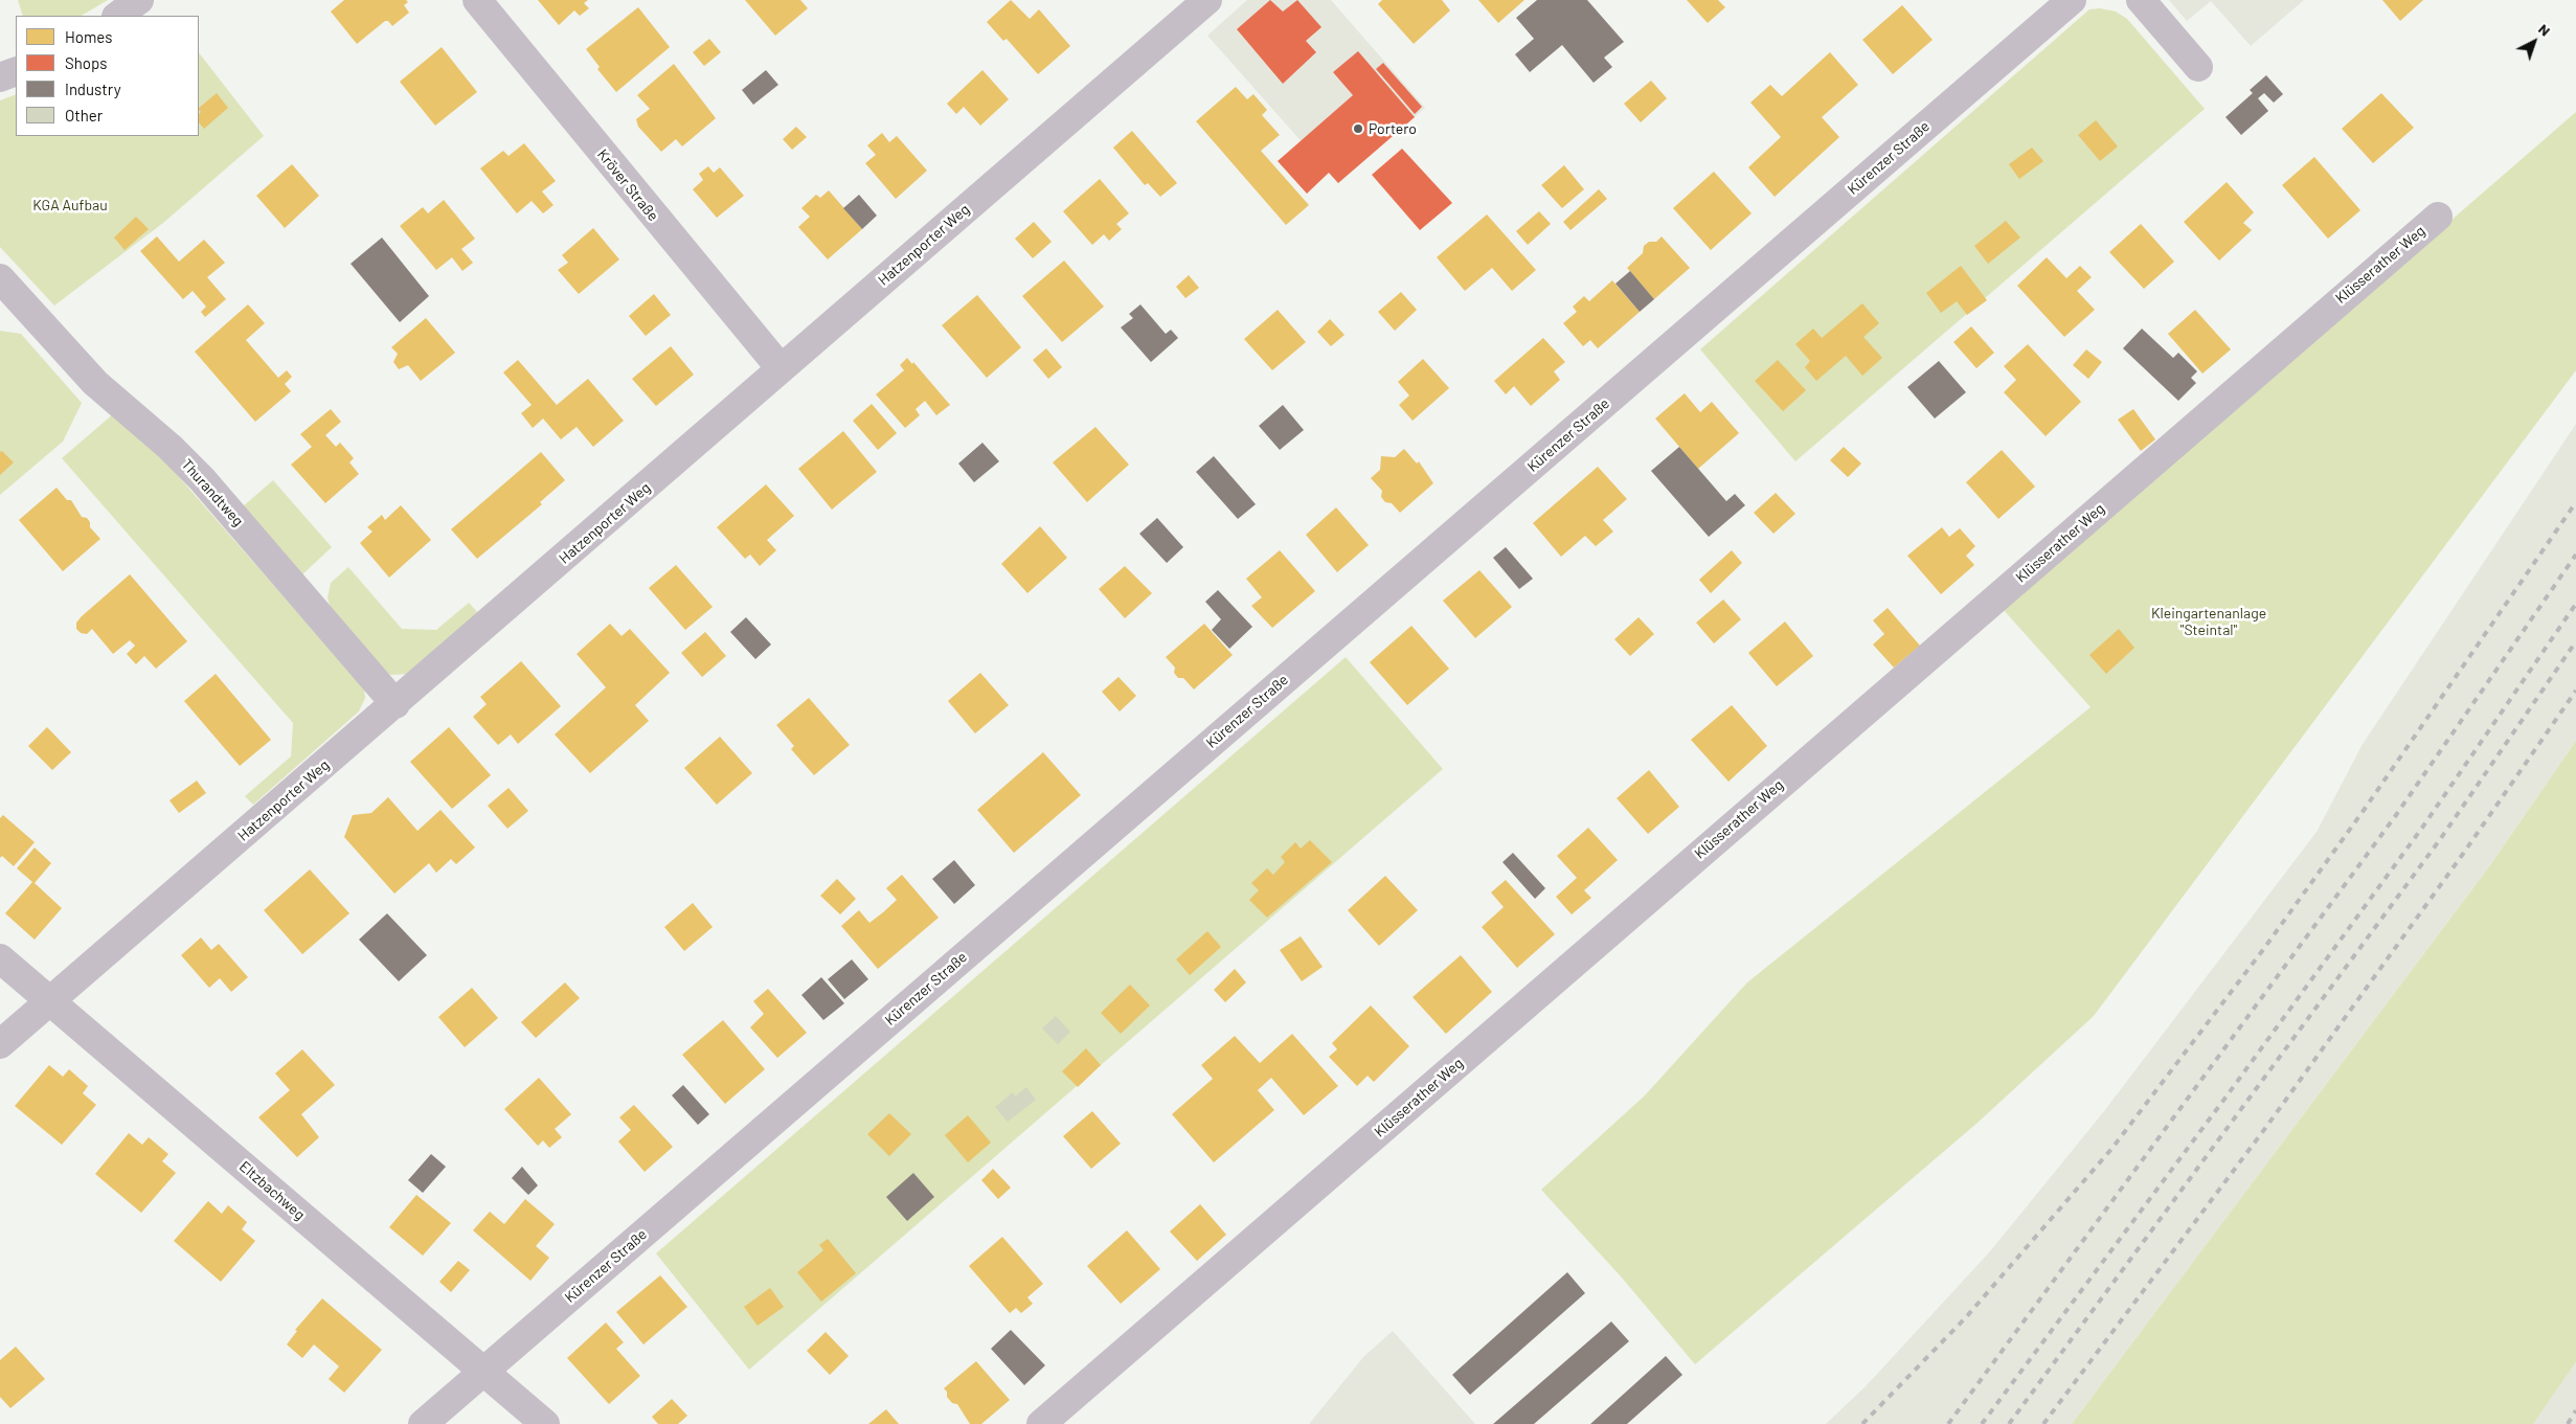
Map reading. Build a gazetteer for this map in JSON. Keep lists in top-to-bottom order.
{
  "streets": {
    "street": [
      "Kürenzer Straße",
      "Kröver Straße",
      "Hatzenporter Weg",
      "Klüsserather Weg",
      "Thurandtweg",
      "Eltzbachweg"
    ]
  },
  "crossings": [
    ["Kürenzer Straße", "Eltzbachweg"],
    ["Kröver Straße", "Hatzenporter Weg"],
    ["Hatzenporter Weg", "Thurandtweg"],
    ["Hatzenporter Weg", "Eltzbachweg"]
  ],
  "parks": ["KGA Aufbau", "Kleingartenanlage \"Steintal\""],
  "places": ["Portero"],
  "legend": [
    "Homes",
    "Shops",
    "Industry",
    "Other"
  ],
  "north": "top right"
}
